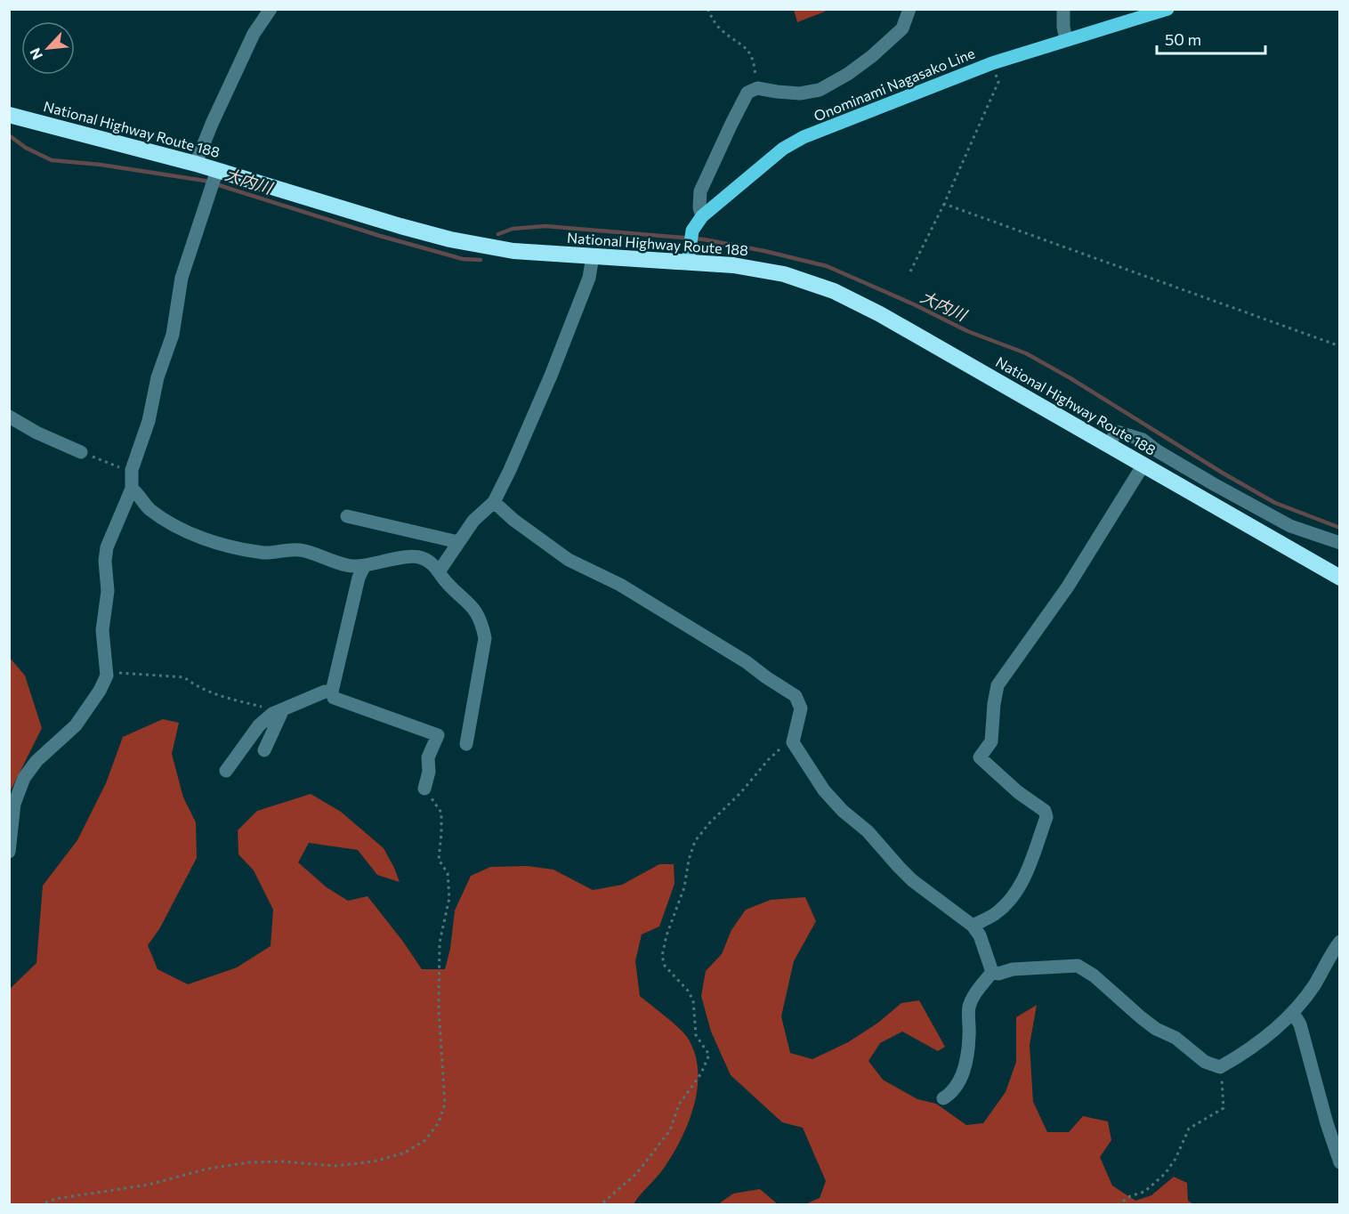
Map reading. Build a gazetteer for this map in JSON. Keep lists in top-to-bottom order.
{
  "streets": {
    "highway": ["National Highway Route 188"],
    "main road": ["Onominami Nagasako Line"]
  },
  "crossings": [
    ["Onominami Nagasako Line", "National Highway Route 188"]
  ],
  "water": ["大内川"],
  "scale_bar": "50 m",
  "north": "bottom left"
}
